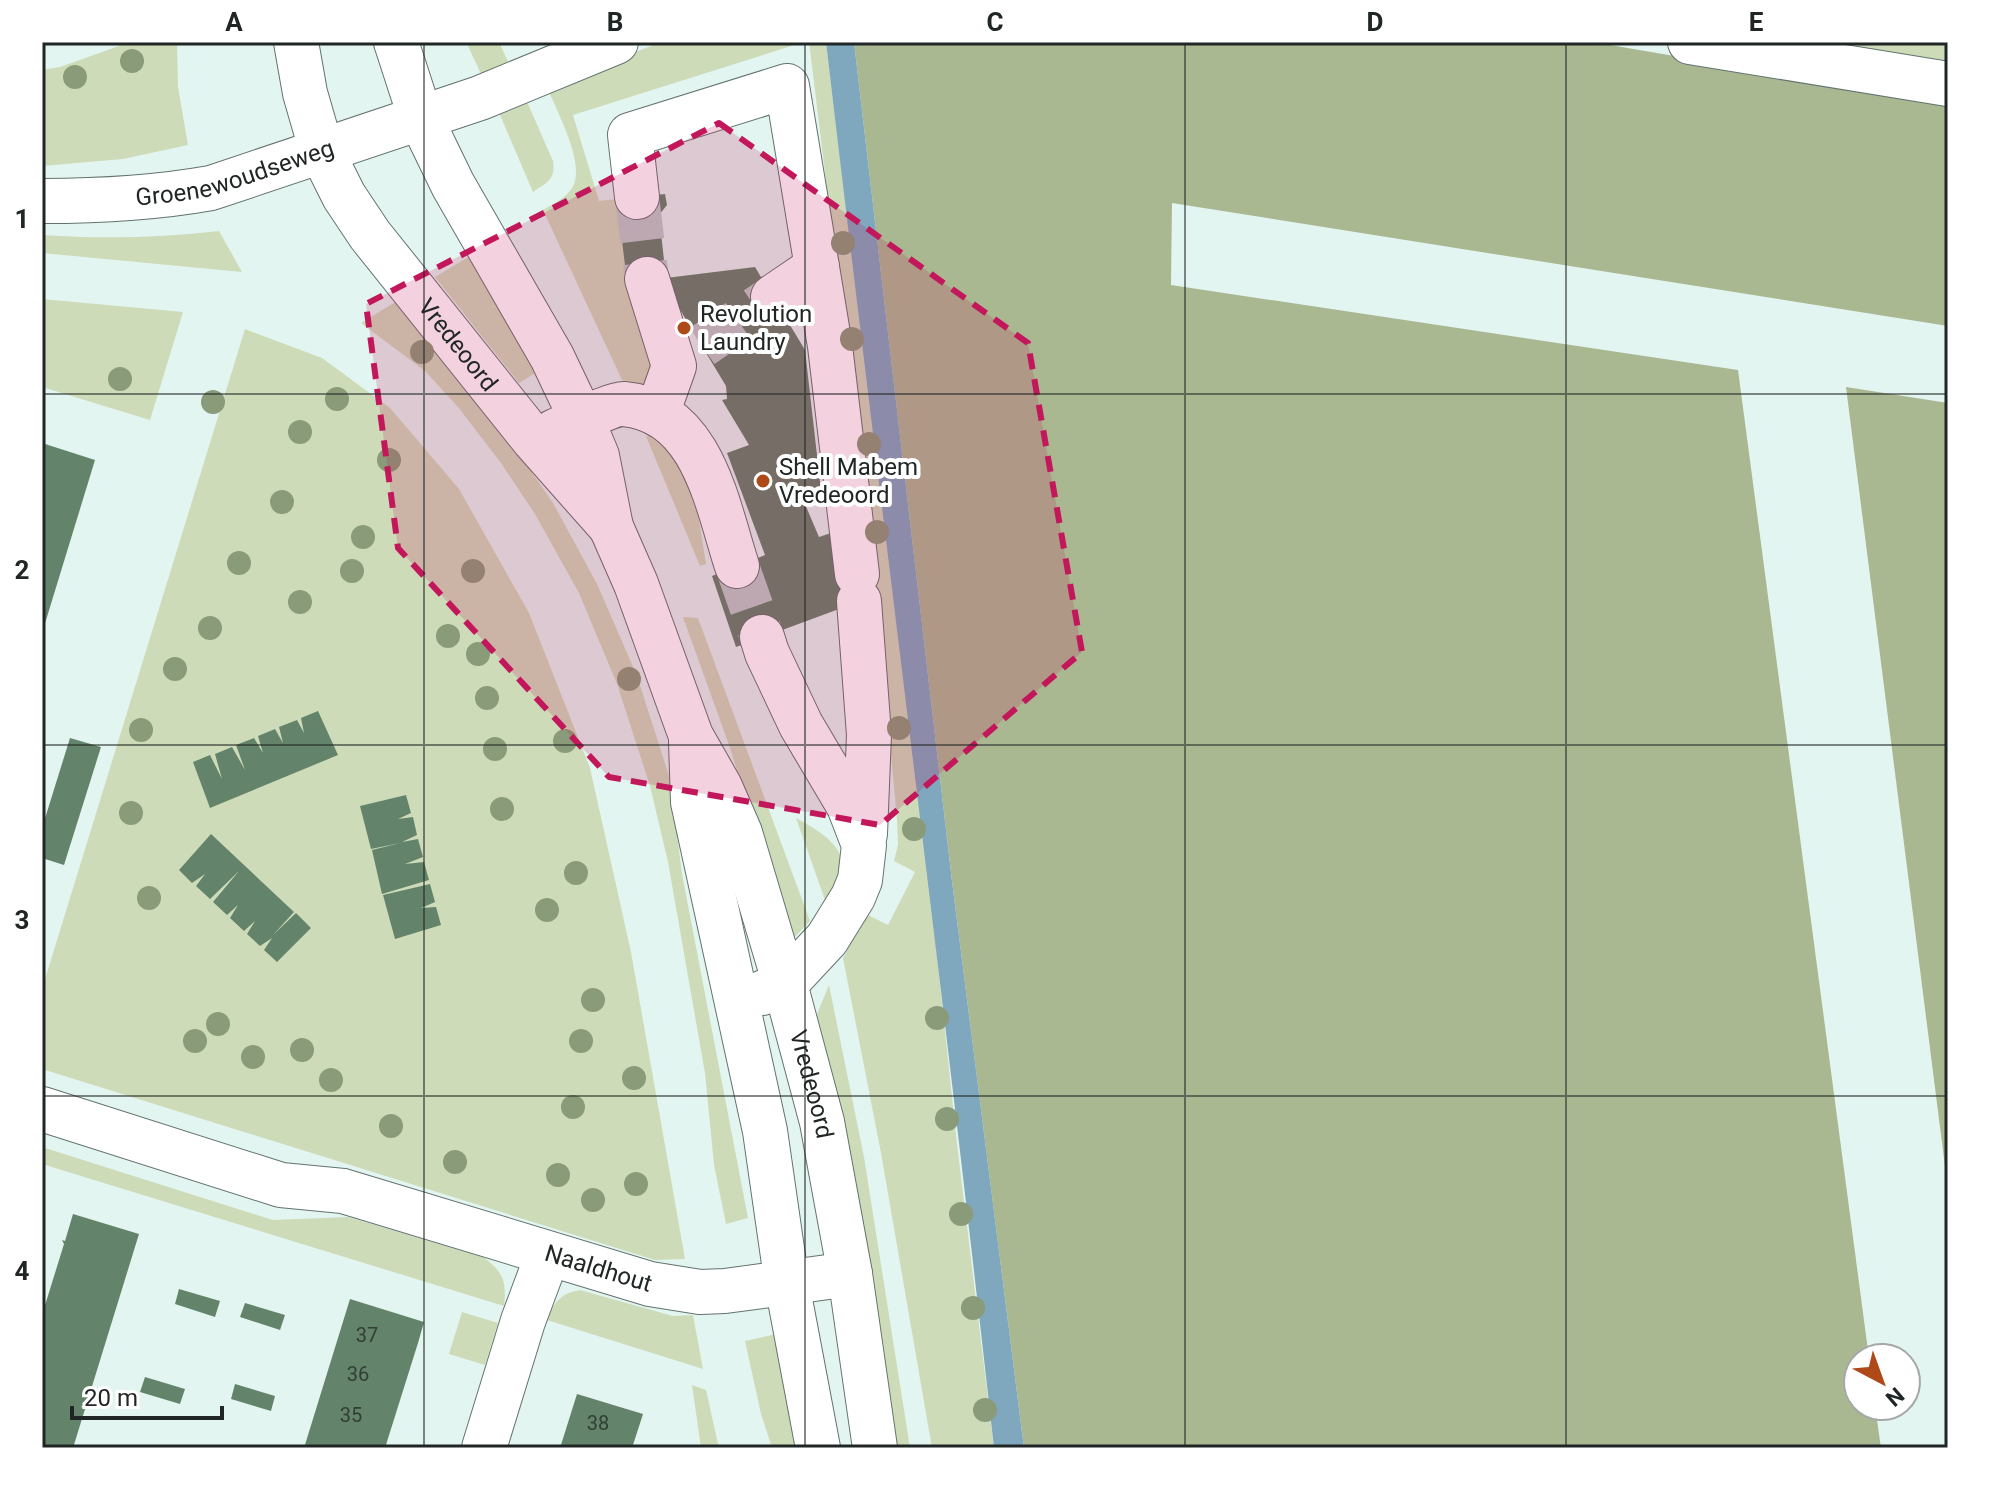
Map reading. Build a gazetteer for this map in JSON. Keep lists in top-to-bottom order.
{
  "streets": {
    "street": ["Groenewoudseweg", "Vredeoord", "Naaldhout"]
  },
  "crossings": [
    ["Groenewoudseweg", "Vredeoord"],
    ["Vredeoord", "Naaldhout"]
  ],
  "places": ["Revolution Laundry", "Shell Mabem Vredeoord"],
  "house_numbers": [
    "37",
    "36",
    "35",
    "38"
  ],
  "scale_bar": "20 m",
  "north": "bottom right",
  "grid": {
    "columns": [
      "A",
      "B",
      "C",
      "D",
      "E"
    ],
    "rows": [
      "1",
      "2",
      "3",
      "4"
    ]
  }
}
